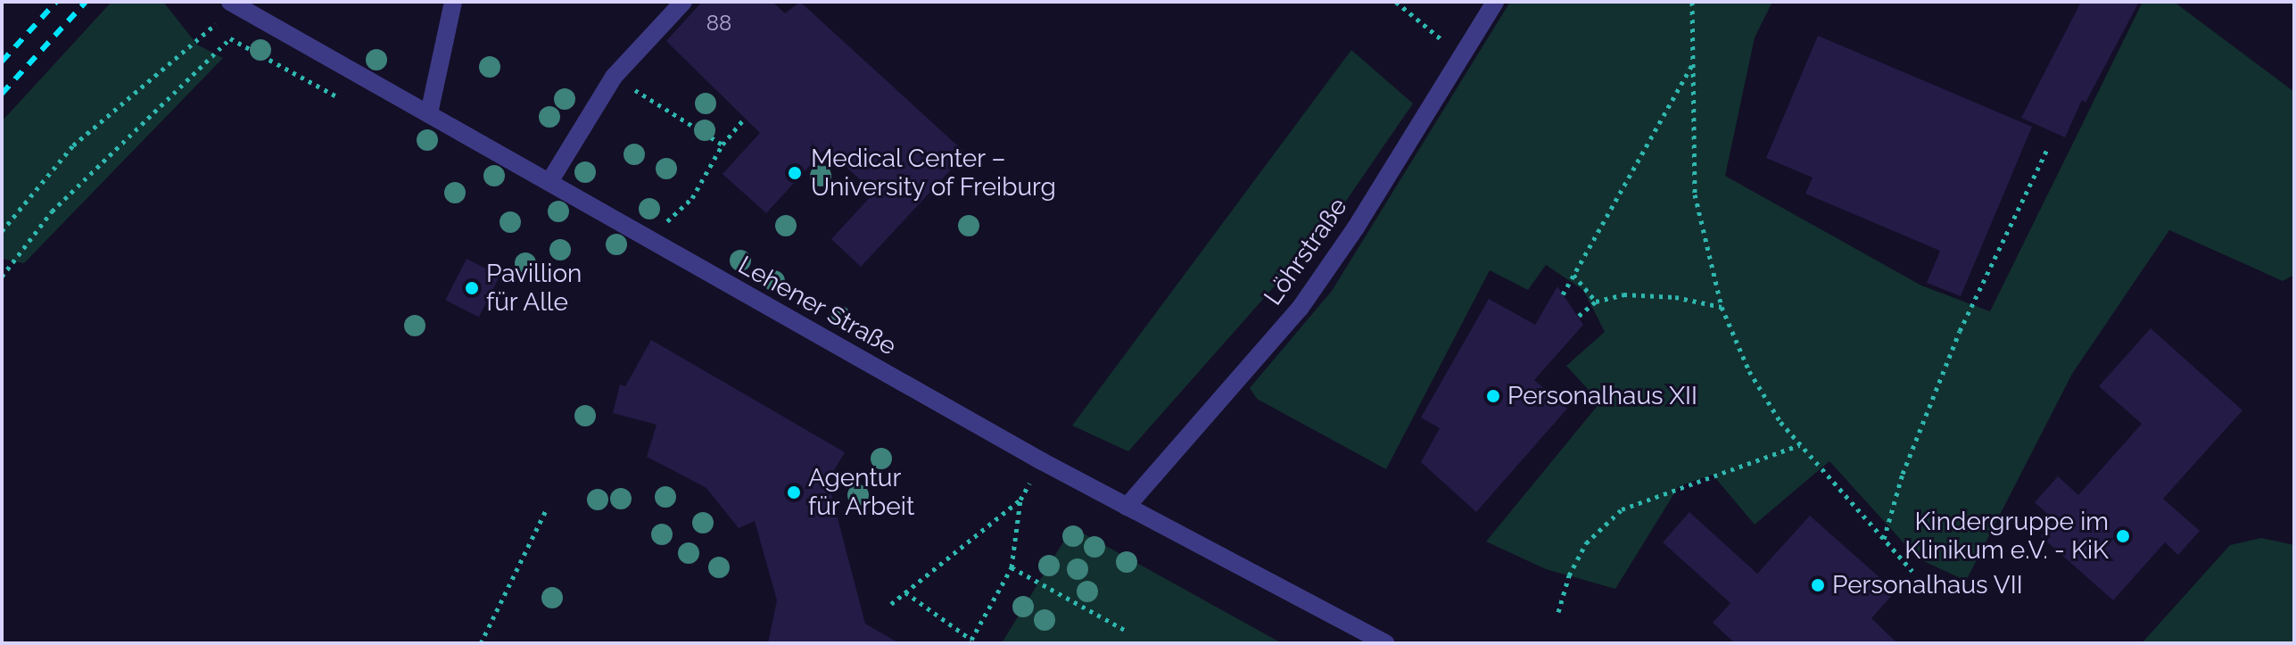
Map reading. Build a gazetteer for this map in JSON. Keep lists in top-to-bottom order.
{
  "streets": {
    "street": ["Löhrstraße", "Lehener Straße"]
  },
  "crossings": [
    ["Löhrstraße", "Lehener Straße"]
  ],
  "places": [
    "Medical Center – University of Freiburg",
    "Pavillion für Alle",
    "Personalhaus XII",
    "Agentur für Arbeit",
    "Kindergruppe im Klinikum e.V. - KiK",
    "Personalhaus VII"
  ],
  "house_numbers": ["88"]
}
